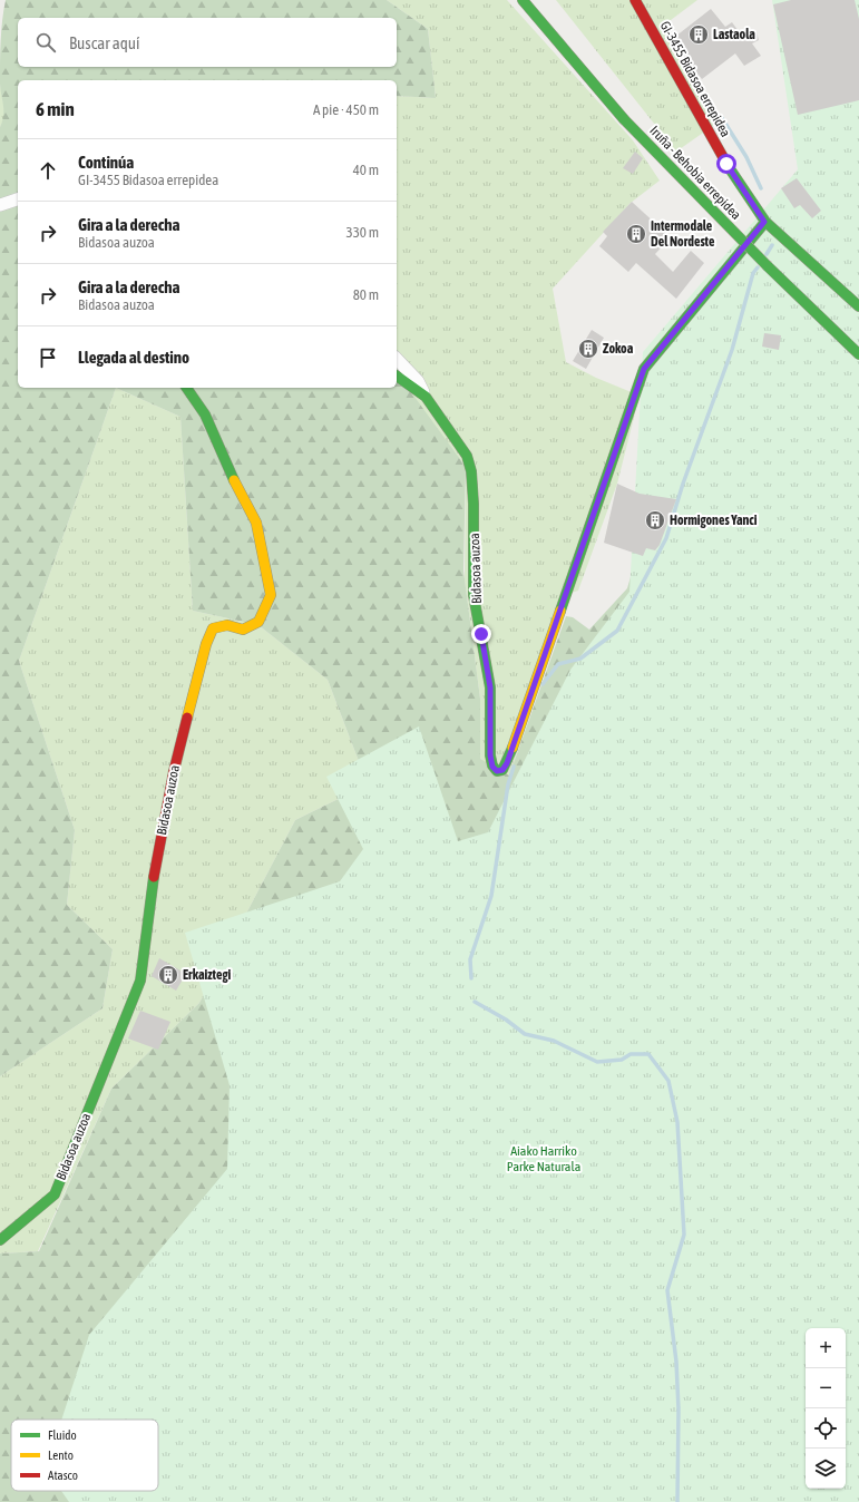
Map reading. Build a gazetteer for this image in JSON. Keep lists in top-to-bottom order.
{
  "streets": {
    "main road": ["GI-3455 Bidasoa errepidea", "Iruña - Behobia errepidea", "Bidasoa auzoa"]
  },
  "crossings": [
    ["GI-3455 Bidasoa errepidea", "Bidasoa auzoa"]
  ],
  "parks": ["Aiako Harriko Parke Naturala"],
  "places": {
    "building": [
      "Lastaola",
      "Intermodale Del Nordeste",
      "Zokoa",
      "Hormigones Yanci",
      "Erkaiztegi"
    ]
  },
  "legend": ["Fluido", "Lento", "Atasco"],
  "page": {
    "search": "Buscar aquí",
    "heading": ["6 min", "A pie · 450 m"],
    "list": [
      ["Continúa", "GI-3455 Bidasoa errepidea", "40 m"],
      ["Gira a la derecha", "Bidasoa auzoa", "330 m"],
      ["Gira a la derecha", "Bidasoa auzoa", "80 m"],
      "Llegada al destino"
    ],
    "map_buttons": ["+", "−"]
  }
}
